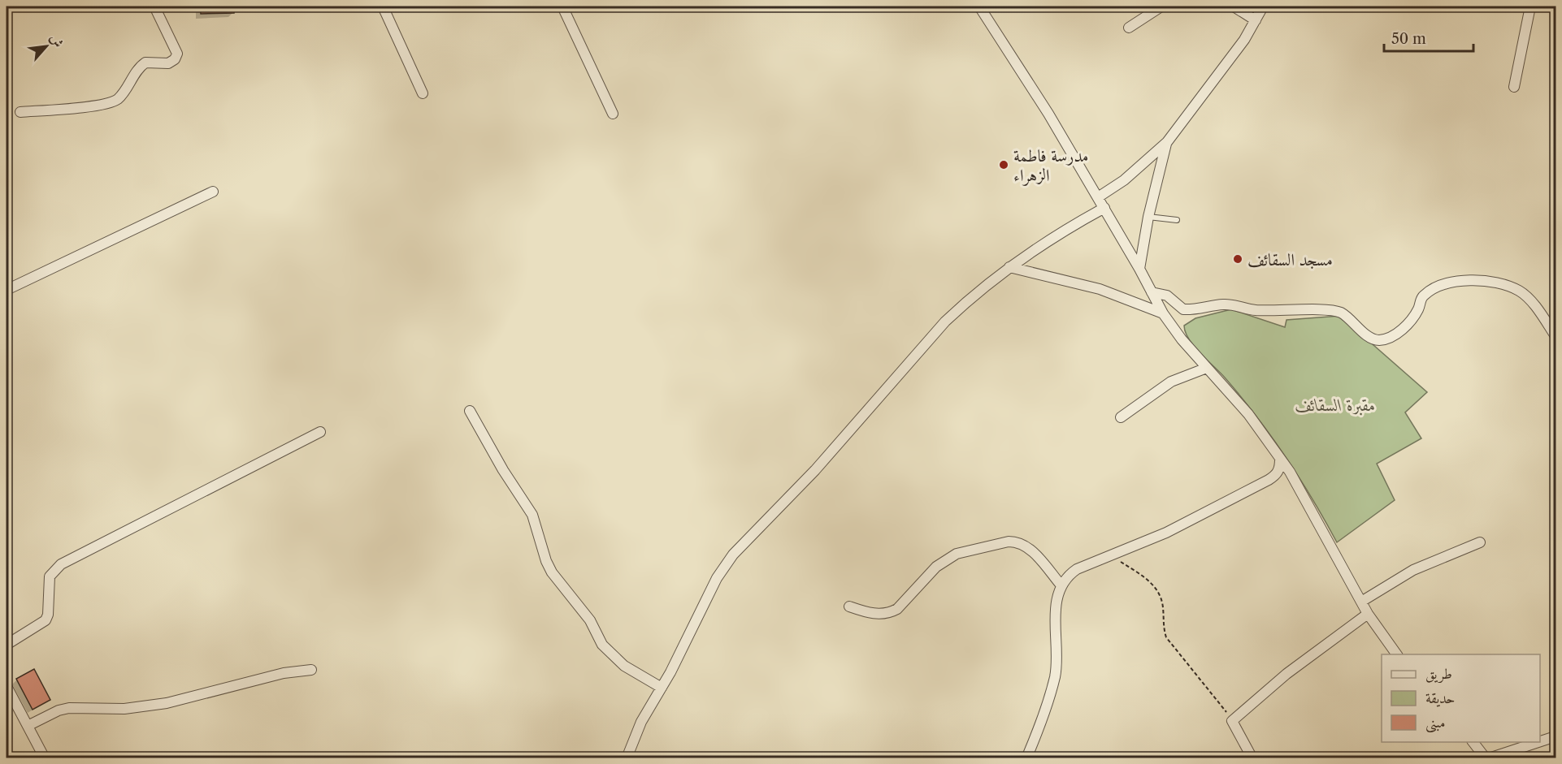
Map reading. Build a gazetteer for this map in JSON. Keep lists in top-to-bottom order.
{
  "parks": ["مقبرة السقائف"],
  "places": ["مدرسة فاطمة الزهراء", "مسجد السقائف"],
  "legend": ["طريق", "حديقة", "مبنى"],
  "scale_bar": "50 m",
  "north": "top right"
}
